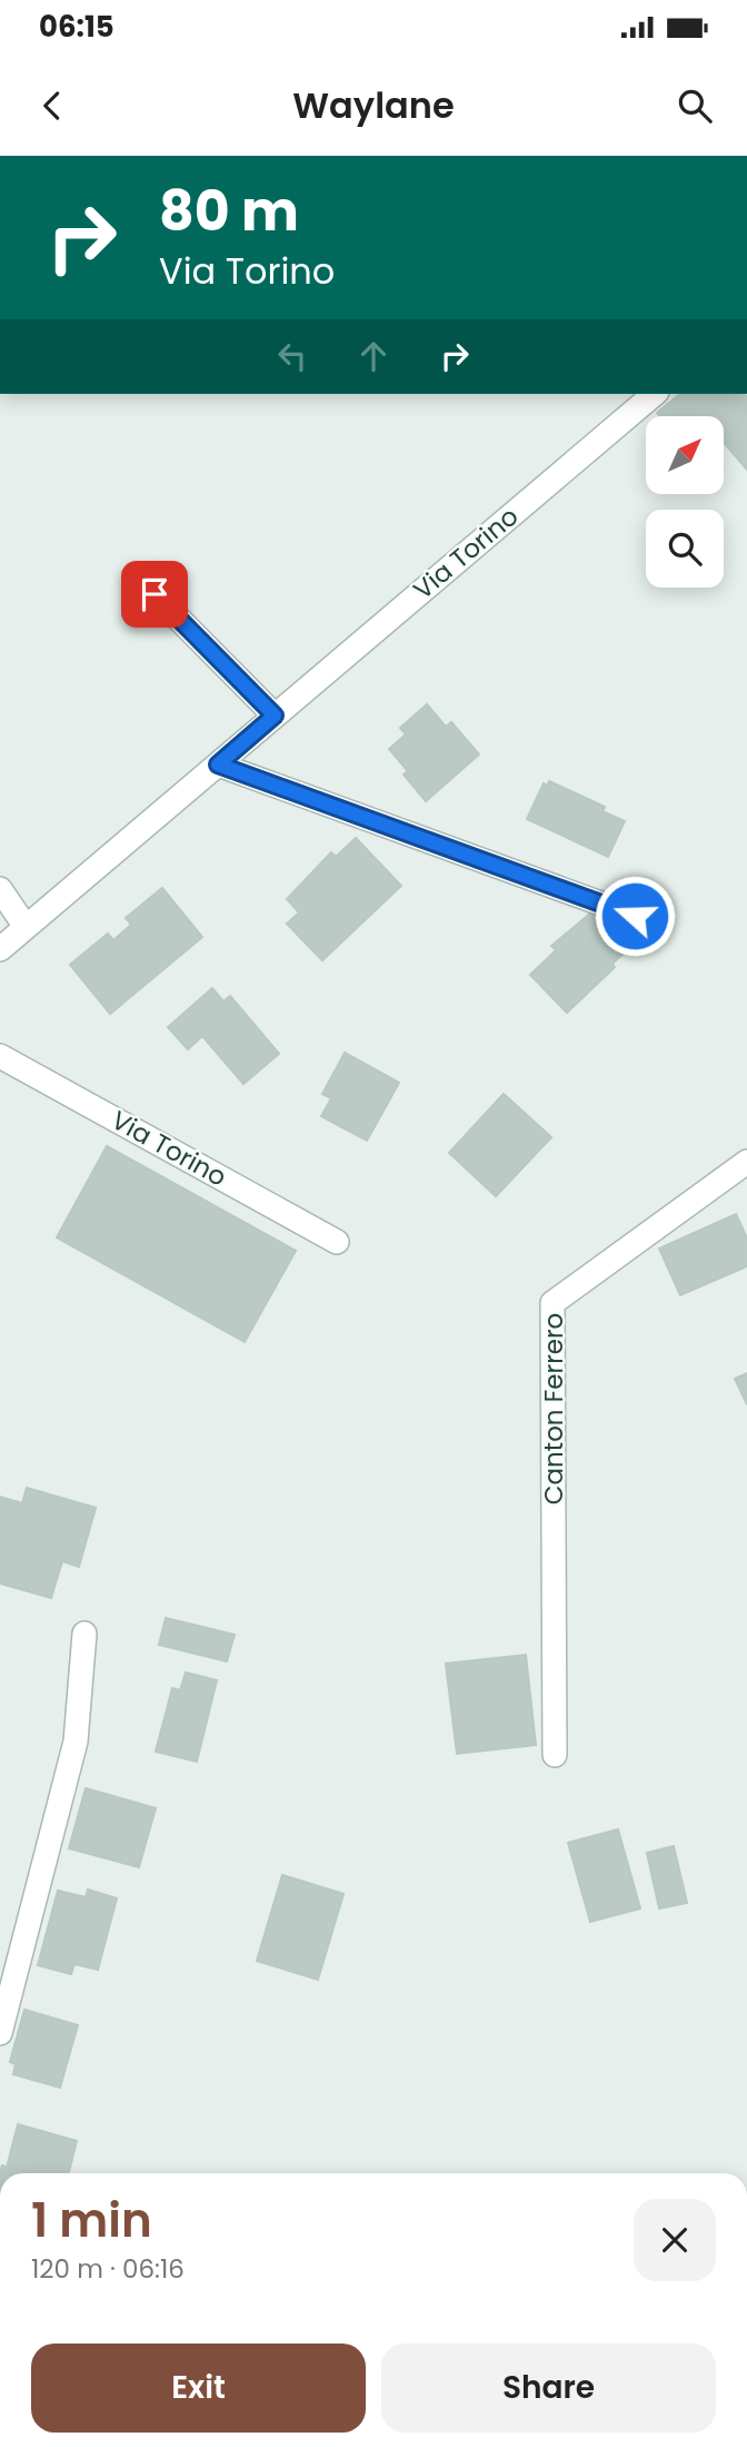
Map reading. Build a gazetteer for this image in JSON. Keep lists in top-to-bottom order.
{
  "streets": {
    "street": ["Via Torino", "Canton Ferrero"]
  },
  "north": "top right",
  "page": {
    "status": "06:15",
    "header": "Waylane",
    "turn": ["80 m", "Via Torino"],
    "heading": ["1 min", "120 m · 06:16"],
    "buttons": ["Exit", "Share"]
  }
}
